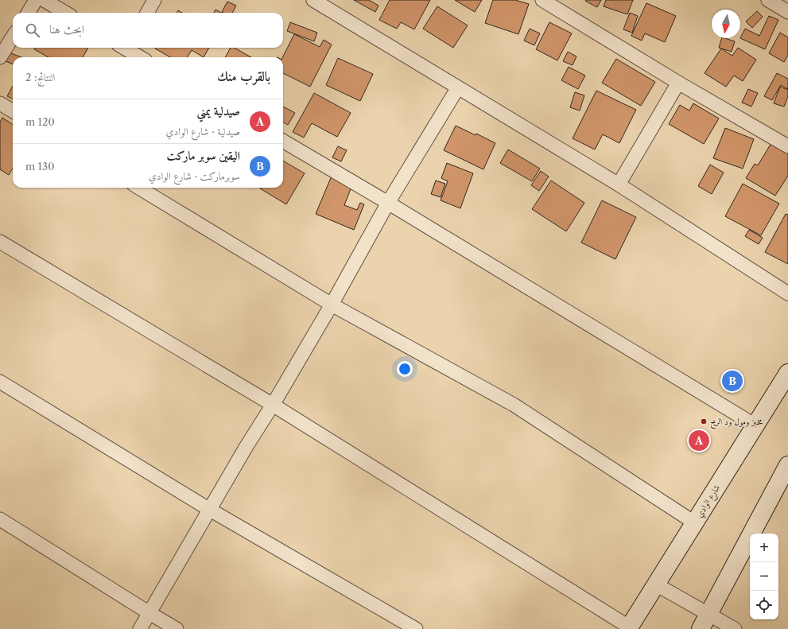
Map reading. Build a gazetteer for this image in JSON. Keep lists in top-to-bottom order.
{
  "streets": {
    "main road": ["شارع الوادي"]
  },
  "places": ["مخبز ومول ود الريح"],
  "north": "bottom",
  "page": {
    "search": "ابحث هنا",
    "heading": ["بالقرب منك", "النتائج: 2"],
    "list": [
      {
        "mark": "A",
        "name": "صيدلية يمني",
        "note": "صيدلية · شارع الوادي",
        "value": "120 m"
      },
      {
        "mark": "B",
        "name": "اليقين سوبر ماركت",
        "note": "سوبرماركت · شارع الوادي",
        "value": "130 m"
      }
    ],
    "pins": ["B", "A"],
    "map_buttons": ["+", "−"]
  }
}
